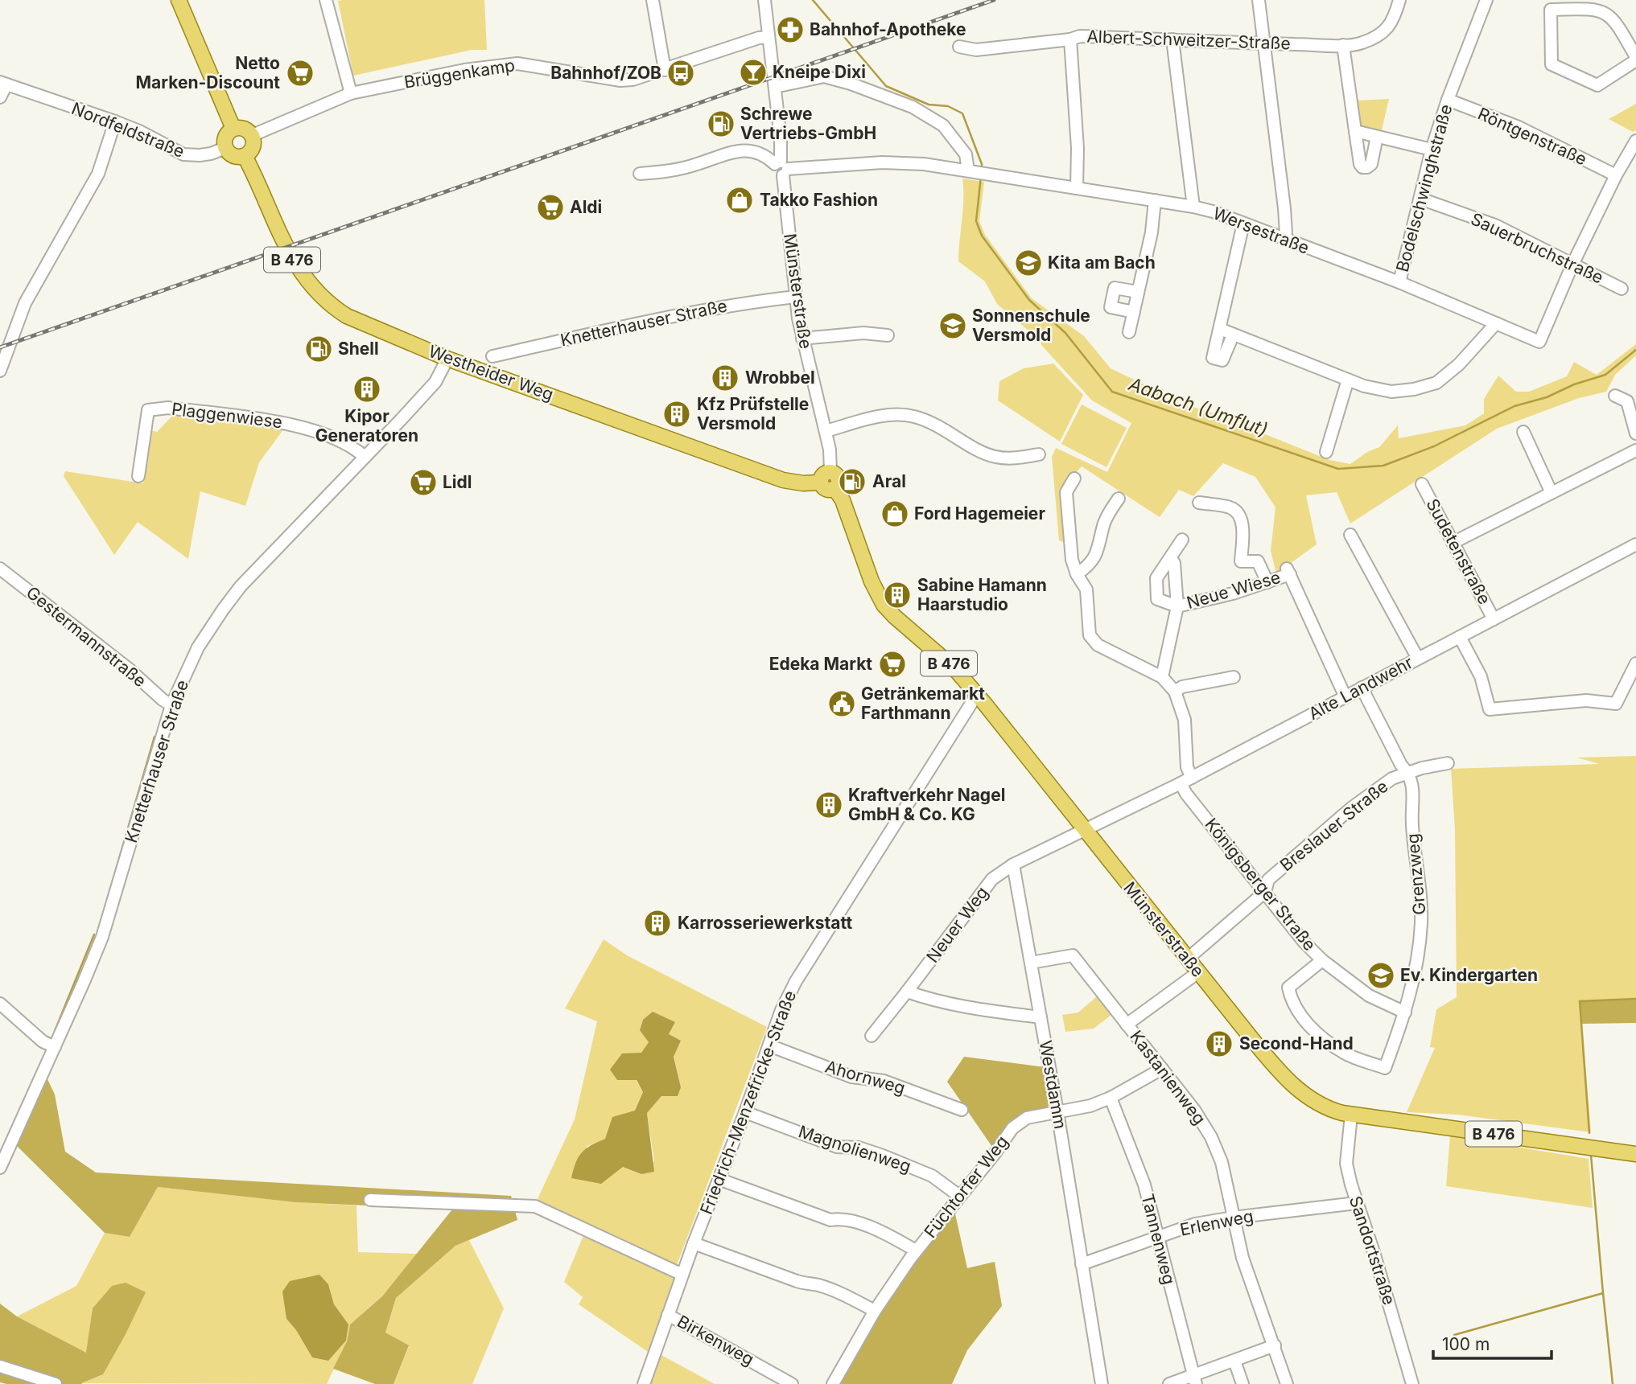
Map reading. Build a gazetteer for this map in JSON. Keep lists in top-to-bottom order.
{
  "streets": {
    "main road": ["B 476", "Münsterstraße", "Westheider Weg"],
    "street": [
      "Albert-Schweitzer-Straße",
      "Brüggenkamp",
      "Nordfeldstraße",
      "Röntgenstraße",
      "Bodelschwinghstraße",
      "Wersestraße",
      "Sauerbruchstraße",
      "Knetterhauser Straße",
      "Plaggenwiese",
      "Sudetenstraße",
      "Neue Wiese",
      "Gestermannstraße",
      "Alte Landwehr",
      "Breslauer Straße",
      "Grenzweg",
      "Königsberger Straße",
      "Neuer Weg",
      "Ahornweg",
      "Kastanienweg",
      "Westdamm",
      "Friedrich-Menzefricke-Straße",
      "Magnolienweg",
      "Füchtorfer Weg",
      "Erlenweg",
      "Tannenweg",
      "Sandortstraße",
      "Birkenweg"
    ]
  },
  "crossings": [
    ["Albert-Schweitzer-Straße", "Wersestraße"],
    ["Brüggenkamp", "Nordfeldstraße"],
    ["Brüggenkamp", "Münsterstraße"],
    ["Brüggenkamp", "Westheider Weg"],
    ["Nordfeldstraße", "Westheider Weg"],
    ["Röntgenstraße", "Bodelschwinghstraße"],
    ["Bodelschwinghstraße", "Wersestraße"],
    ["Bodelschwinghstraße", "Sauerbruchstraße"],
    ["Wersestraße", "Sauerbruchstraße"],
    ["Wersestraße", "Münsterstraße"],
    ["Münsterstraße", "Knetterhauser Straße"],
    ["Münsterstraße", "Westheider Weg"],
    ["Münsterstraße", "Alte Landwehr"],
    ["Münsterstraße", "Breslauer Straße"],
    ["Münsterstraße", "Friedrich-Menzefricke-Straße"],
    ["Münsterstraße", "Sandortstraße"],
    ["Knetterhauser Straße", "Westheider Weg"],
    ["Knetterhauser Straße", "Plaggenwiese"],
    ["Knetterhauser Straße", "Gestermannstraße"],
    ["Sudetenstraße", "Alte Landwehr"],
    ["Neue Wiese", "Alte Landwehr"],
    ["Alte Landwehr", "Grenzweg"],
    ["Alte Landwehr", "Königsberger Straße"],
    ["Breslauer Straße", "Grenzweg"],
    ["Breslauer Straße", "Königsberger Straße"],
    ["Grenzweg", "Königsberger Straße"],
    ["Neuer Weg", "Westdamm"],
    ["Ahornweg", "Friedrich-Menzefricke-Straße"],
    ["Kastanienweg", "Westdamm"],
    ["Kastanienweg", "Füchtorfer Weg"],
    ["Kastanienweg", "Erlenweg"],
    ["Westdamm", "Füchtorfer Weg"],
    ["Westdamm", "Erlenweg"],
    ["Friedrich-Menzefricke-Straße", "Magnolienweg"],
    ["Friedrich-Menzefricke-Straße", "Birkenweg"],
    ["Magnolienweg", "Füchtorfer Weg"],
    ["Füchtorfer Weg", "Tannenweg"],
    ["Erlenweg", "Tannenweg"],
    ["Erlenweg", "Sandortstraße"]
  ],
  "water": ["Aabach (Umflut)"],
  "places": {
    "pharmacy": ["Bahnhof-Apotheke"],
    "bar": ["Kneipe Dixi"],
    "supermarket": [
      "Netto Marken-Discount",
      "Aldi",
      "Lidl",
      "Edeka Markt"
    ],
    "bus stop": ["Bahnhof/ZOB"],
    "fuel station": ["Schrewe Vertriebs-GmbH", "Shell", "Aral"],
    "shop": ["Takko Fashion", "Ford Hagemeier"],
    "school or university": ["Kita am Bach", "Sonnenschule Versmold", "Ev. Kindergarten"],
    "building": [
      "Wrobbel",
      "Kipor Generatoren",
      "Kfz Prüfstelle Versmold",
      "Sabine Hamann Haarstudio",
      "Kraftverkehr Nagel GmbH & Co. KG",
      "Karrosseriewerkstatt",
      "Second-Hand"
    ],
    "public building": ["Getränkemarkt Farthmann"]
  },
  "scale_bar": "100 m"
}
